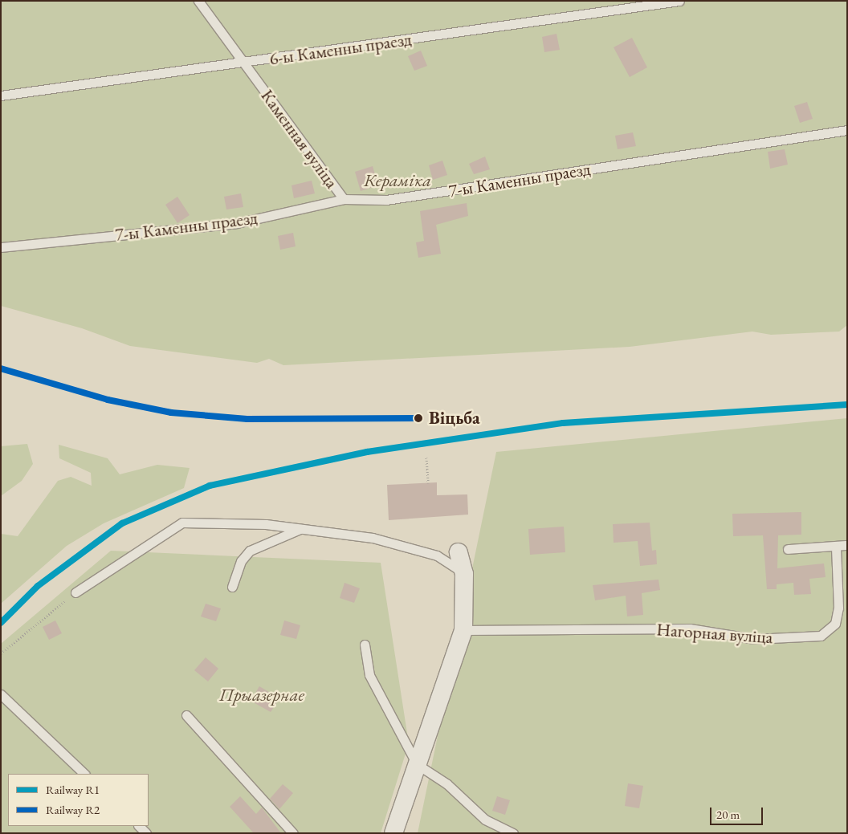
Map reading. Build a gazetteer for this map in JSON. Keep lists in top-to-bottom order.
{
  "streets": {
    "lane": [
      "6-ы Каменны праезд",
      "Каменная вуліца",
      "7-ы Каменны праезд",
      "Нагорная вуліца"
    ]
  },
  "crossings": [
    ["6-ы Каменны праезд", "Каменная вуліца"],
    ["Каменная вуліца", "7-ы Каменны праезд"]
  ],
  "parks": ["Кераміка", "Прыазернае"],
  "places": ["Віцьба"],
  "lines": ["rail line R2", "rail line R1"],
  "legend": ["Railway R1", "Railway R2"],
  "scale_bar": "20 m"
}
